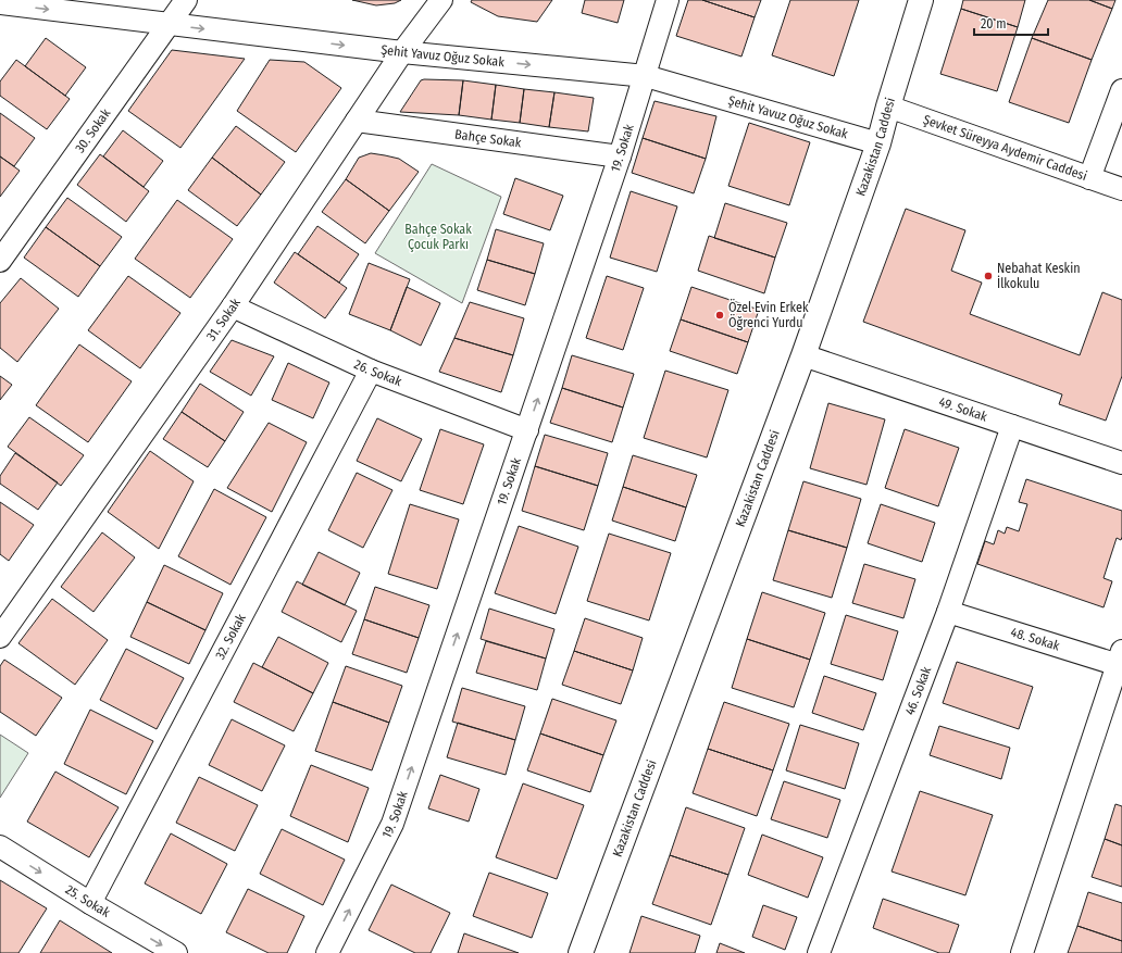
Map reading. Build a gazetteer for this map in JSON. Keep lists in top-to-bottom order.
{
  "streets": {
    "main road": ["Kazakistan Caddesi"],
    "street": [
      "Şehit Yavuz Oğuz Sokak",
      "30. Sokak",
      "Bahçe Sokak",
      "19. Sokak",
      "Şevket Süreyya Aydemir Caddesi",
      "31. Sokak",
      "26. Sokak",
      "49. Sokak",
      "32. Sokak",
      "48. Sokak",
      "46. Sokak",
      "25. Sokak"
    ]
  },
  "crossings": [
    ["Şehit Yavuz Oğuz Sokak", "30. Sokak"],
    ["Şehit Yavuz Oğuz Sokak", "Kazakistan Caddesi"],
    ["Şehit Yavuz Oğuz Sokak", "19. Sokak"],
    ["Şehit Yavuz Oğuz Sokak", "31. Sokak"],
    ["Bahçe Sokak", "19. Sokak"],
    ["Bahçe Sokak", "31. Sokak"],
    ["Kazakistan Caddesi", "Şevket Süreyya Aydemir Caddesi"],
    ["Kazakistan Caddesi", "49. Sokak"],
    ["19. Sokak", "26. Sokak"],
    ["31. Sokak", "26. Sokak"],
    ["26. Sokak", "32. Sokak"],
    ["49. Sokak", "46. Sokak"],
    ["32. Sokak", "25. Sokak"],
    ["48. Sokak", "46. Sokak"]
  ],
  "one_way": ["Şehit Yavuz Oğuz Sokak", "19. Sokak", "25. Sokak"],
  "parks": ["Bahçe Sokak Çocuk Parkı"],
  "places": ["Nebahat Keskin İlkokulu", "Özel Evin Erkek Öğrenci Yurdu"],
  "scale_bar": "20 m"
}
